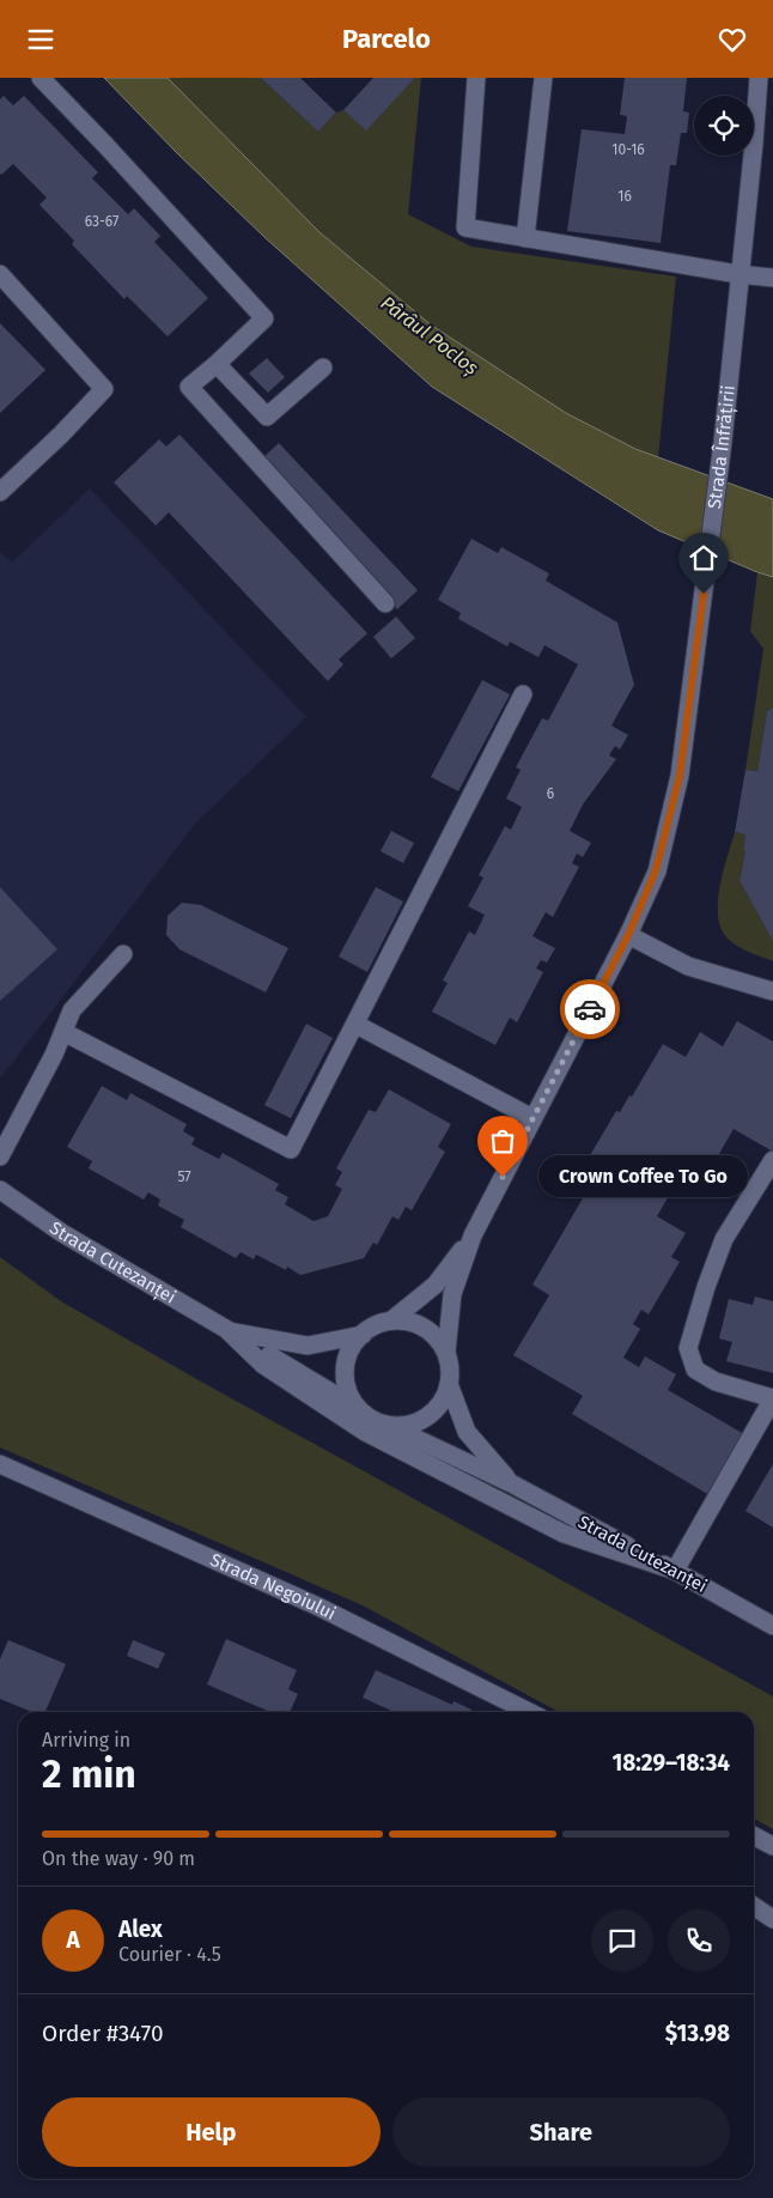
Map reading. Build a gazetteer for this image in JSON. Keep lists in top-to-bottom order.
{
  "streets": {
    "street": ["Strada Înfrățirii", "Strada Cutezanței", "Strada Negoiului"]
  },
  "crossings": [
    ["Strada Înfrățirii", "Strada Cutezanței"]
  ],
  "water": ["Pârâul Pocloș"],
  "places": ["Crown Coffee To Go"],
  "house_numbers": [
    "10-16",
    "16",
    "63-67",
    "6",
    "57"
  ],
  "page": {
    "header": "Parcelo",
    "bubble": "Crown Coffee To Go",
    "heading": ["2 min", "Arriving in", "18:29–18:34"],
    "panel": [
      "Alex",
      "Courier · 4.5",
      "Order #3470",
      "$13.98"
    ],
    "bar": "On the way · 90 m",
    "round": "A",
    "buttons": ["Help", "Share"]
  }
}
